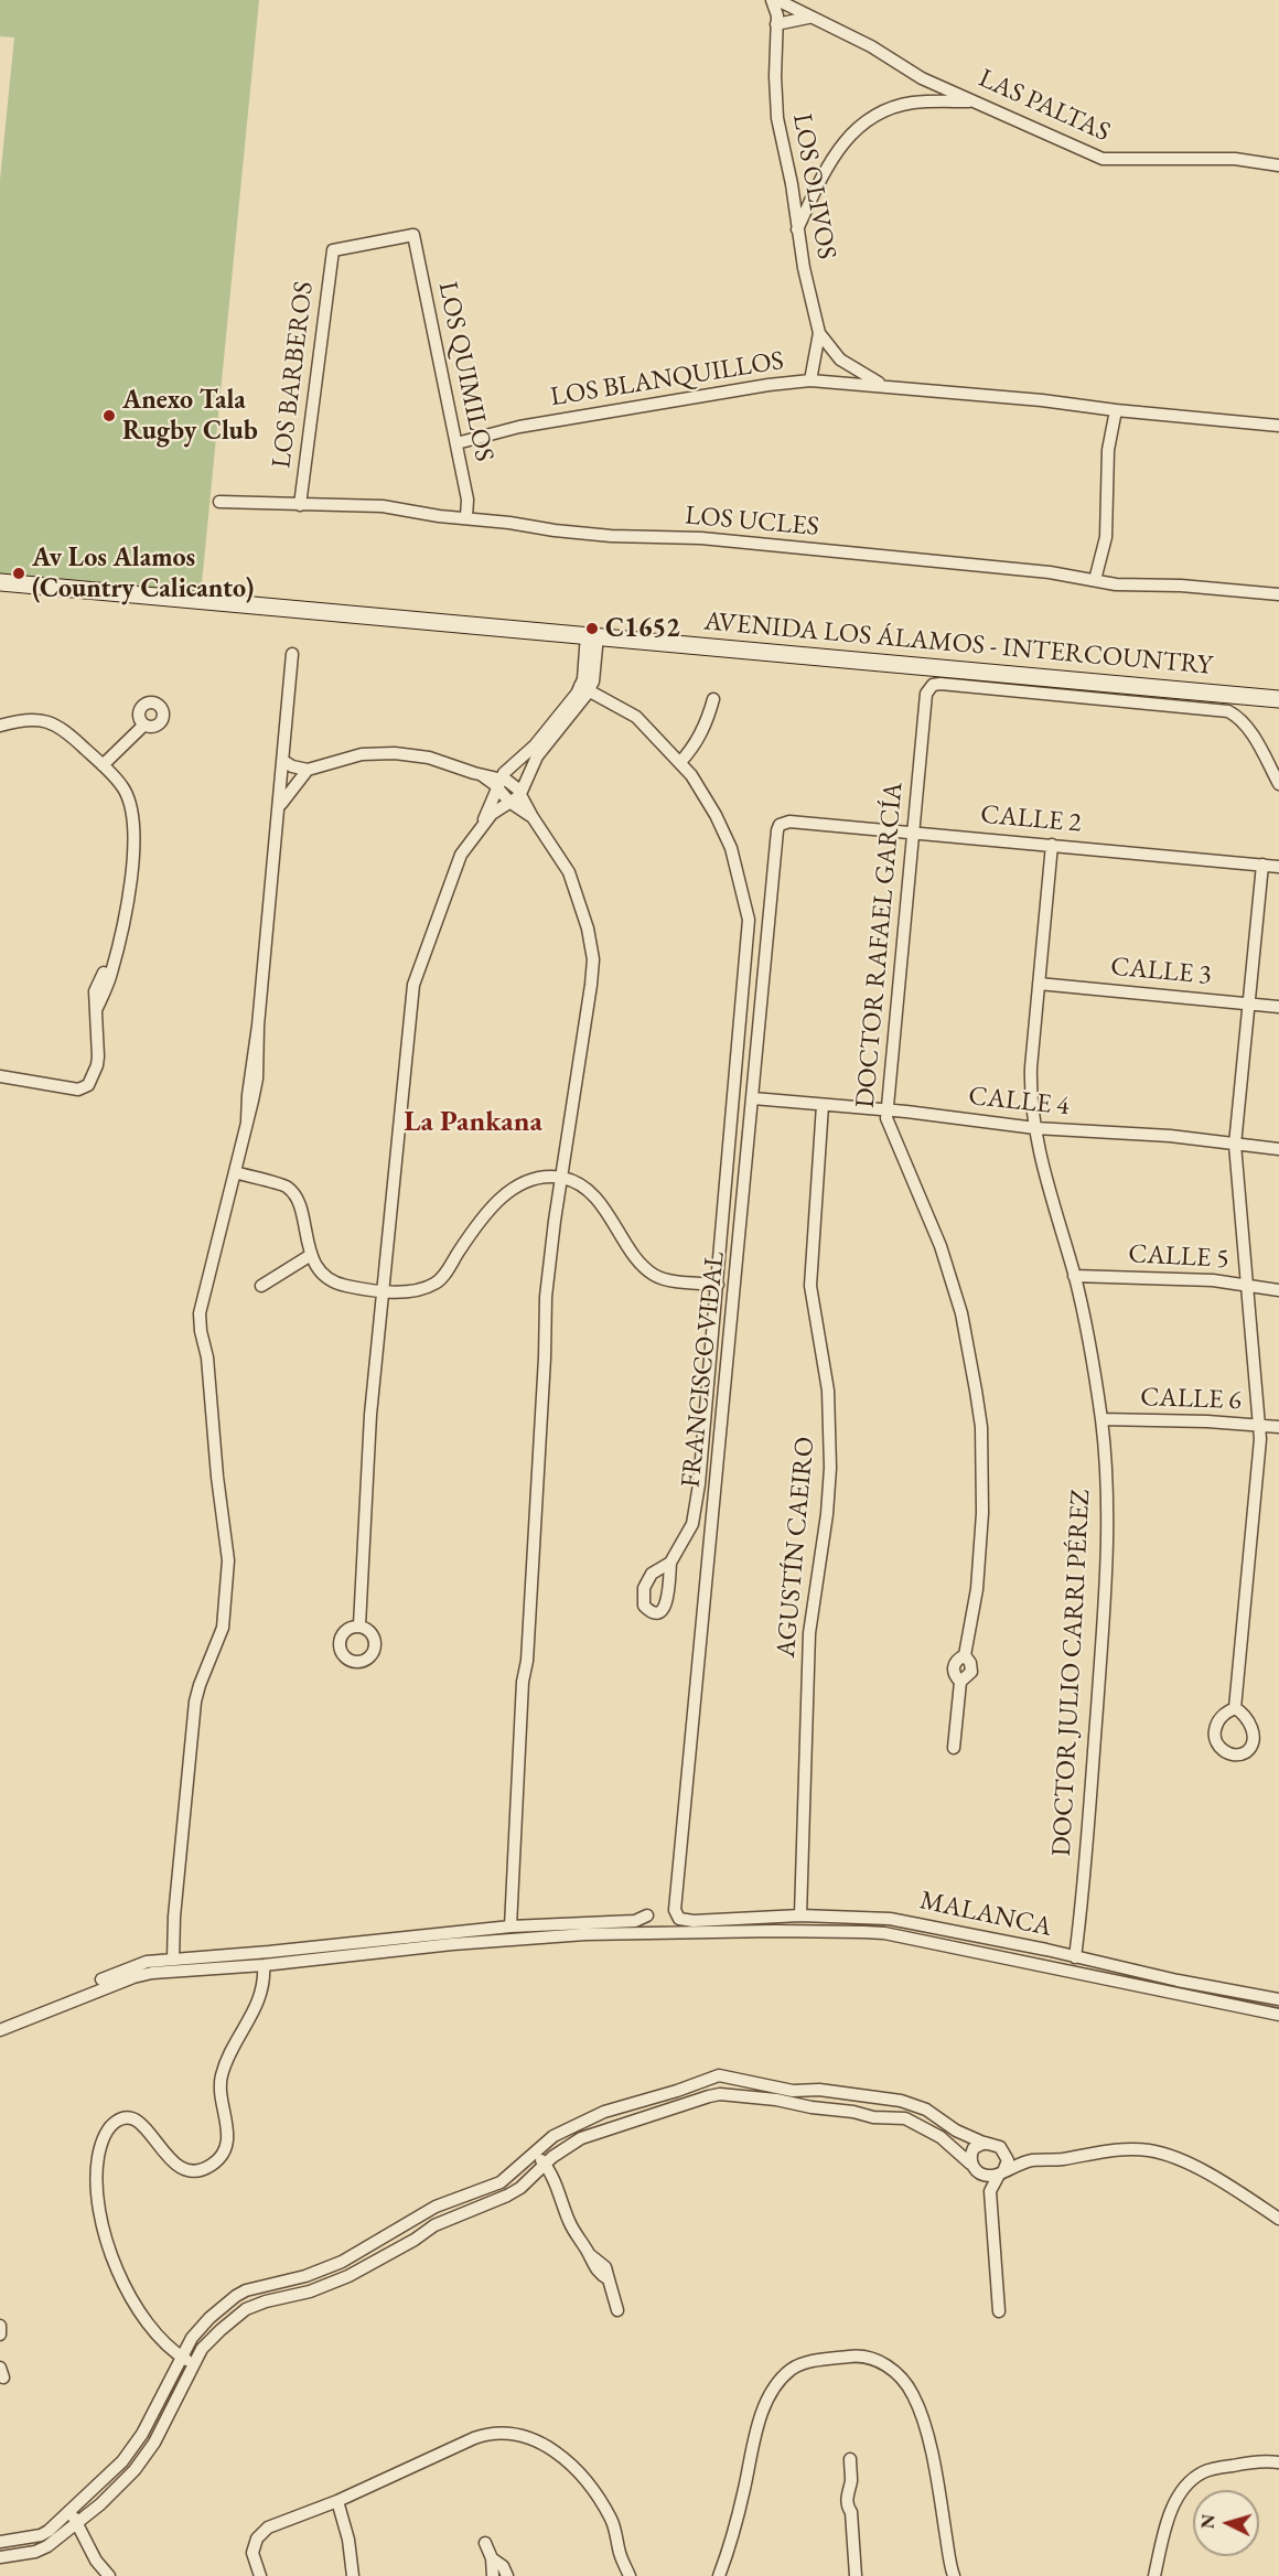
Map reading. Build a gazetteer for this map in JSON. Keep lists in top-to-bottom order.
{
  "streets": {
    "main road": ["AVENIDA LOS ÁLAMOS - INTERCOUNTRY"],
    "street": [
      "LAS PALTAS",
      "LOS OLIVOS",
      "LOS QUIMILOS",
      "LOS BARBEROS",
      "LOS BLANQUILLOS",
      "LOS UCLES",
      "CALLE 2",
      "DOCTOR RAFAEL GARCÍA",
      "CALLE 3",
      "CALLE 4",
      "CALLE 5",
      "FRANCISCO VIDAL",
      "CALLE 6",
      "AGUSTÍN CAEIRO",
      "DOCTOR JULIO CARRI PÉREZ",
      "MALANCA"
    ]
  },
  "crossings": [
    ["LOS OLIVOS", "LOS BLANQUILLOS"],
    ["LOS QUIMILOS", "LOS BARBEROS"],
    ["LOS QUIMILOS", "LOS BLANQUILLOS"],
    ["LOS QUIMILOS", "LOS UCLES"],
    ["LOS BARBEROS", "LOS UCLES"],
    ["CALLE 2", "DOCTOR RAFAEL GARCÍA"],
    ["CALLE 2", "FRANCISCO VIDAL"],
    ["CALLE 2", "DOCTOR JULIO CARRI PÉREZ"],
    ["DOCTOR RAFAEL GARCÍA", "CALLE 4"],
    ["CALLE 3", "DOCTOR JULIO CARRI PÉREZ"],
    ["CALLE 4", "FRANCISCO VIDAL"],
    ["CALLE 4", "AGUSTÍN CAEIRO"],
    ["CALLE 4", "DOCTOR JULIO CARRI PÉREZ"],
    ["CALLE 5", "DOCTOR JULIO CARRI PÉREZ"],
    ["FRANCISCO VIDAL", "MALANCA"],
    ["CALLE 6", "DOCTOR JULIO CARRI PÉREZ"],
    ["AGUSTÍN CAEIRO", "MALANCA"],
    ["DOCTOR JULIO CARRI PÉREZ", "MALANCA"]
  ],
  "districts": ["La Pankana"],
  "places": ["Anexo Tala Rugby Club", "Av Los Alamos (Country Calicanto)", "C1652"],
  "north": "left"
}
